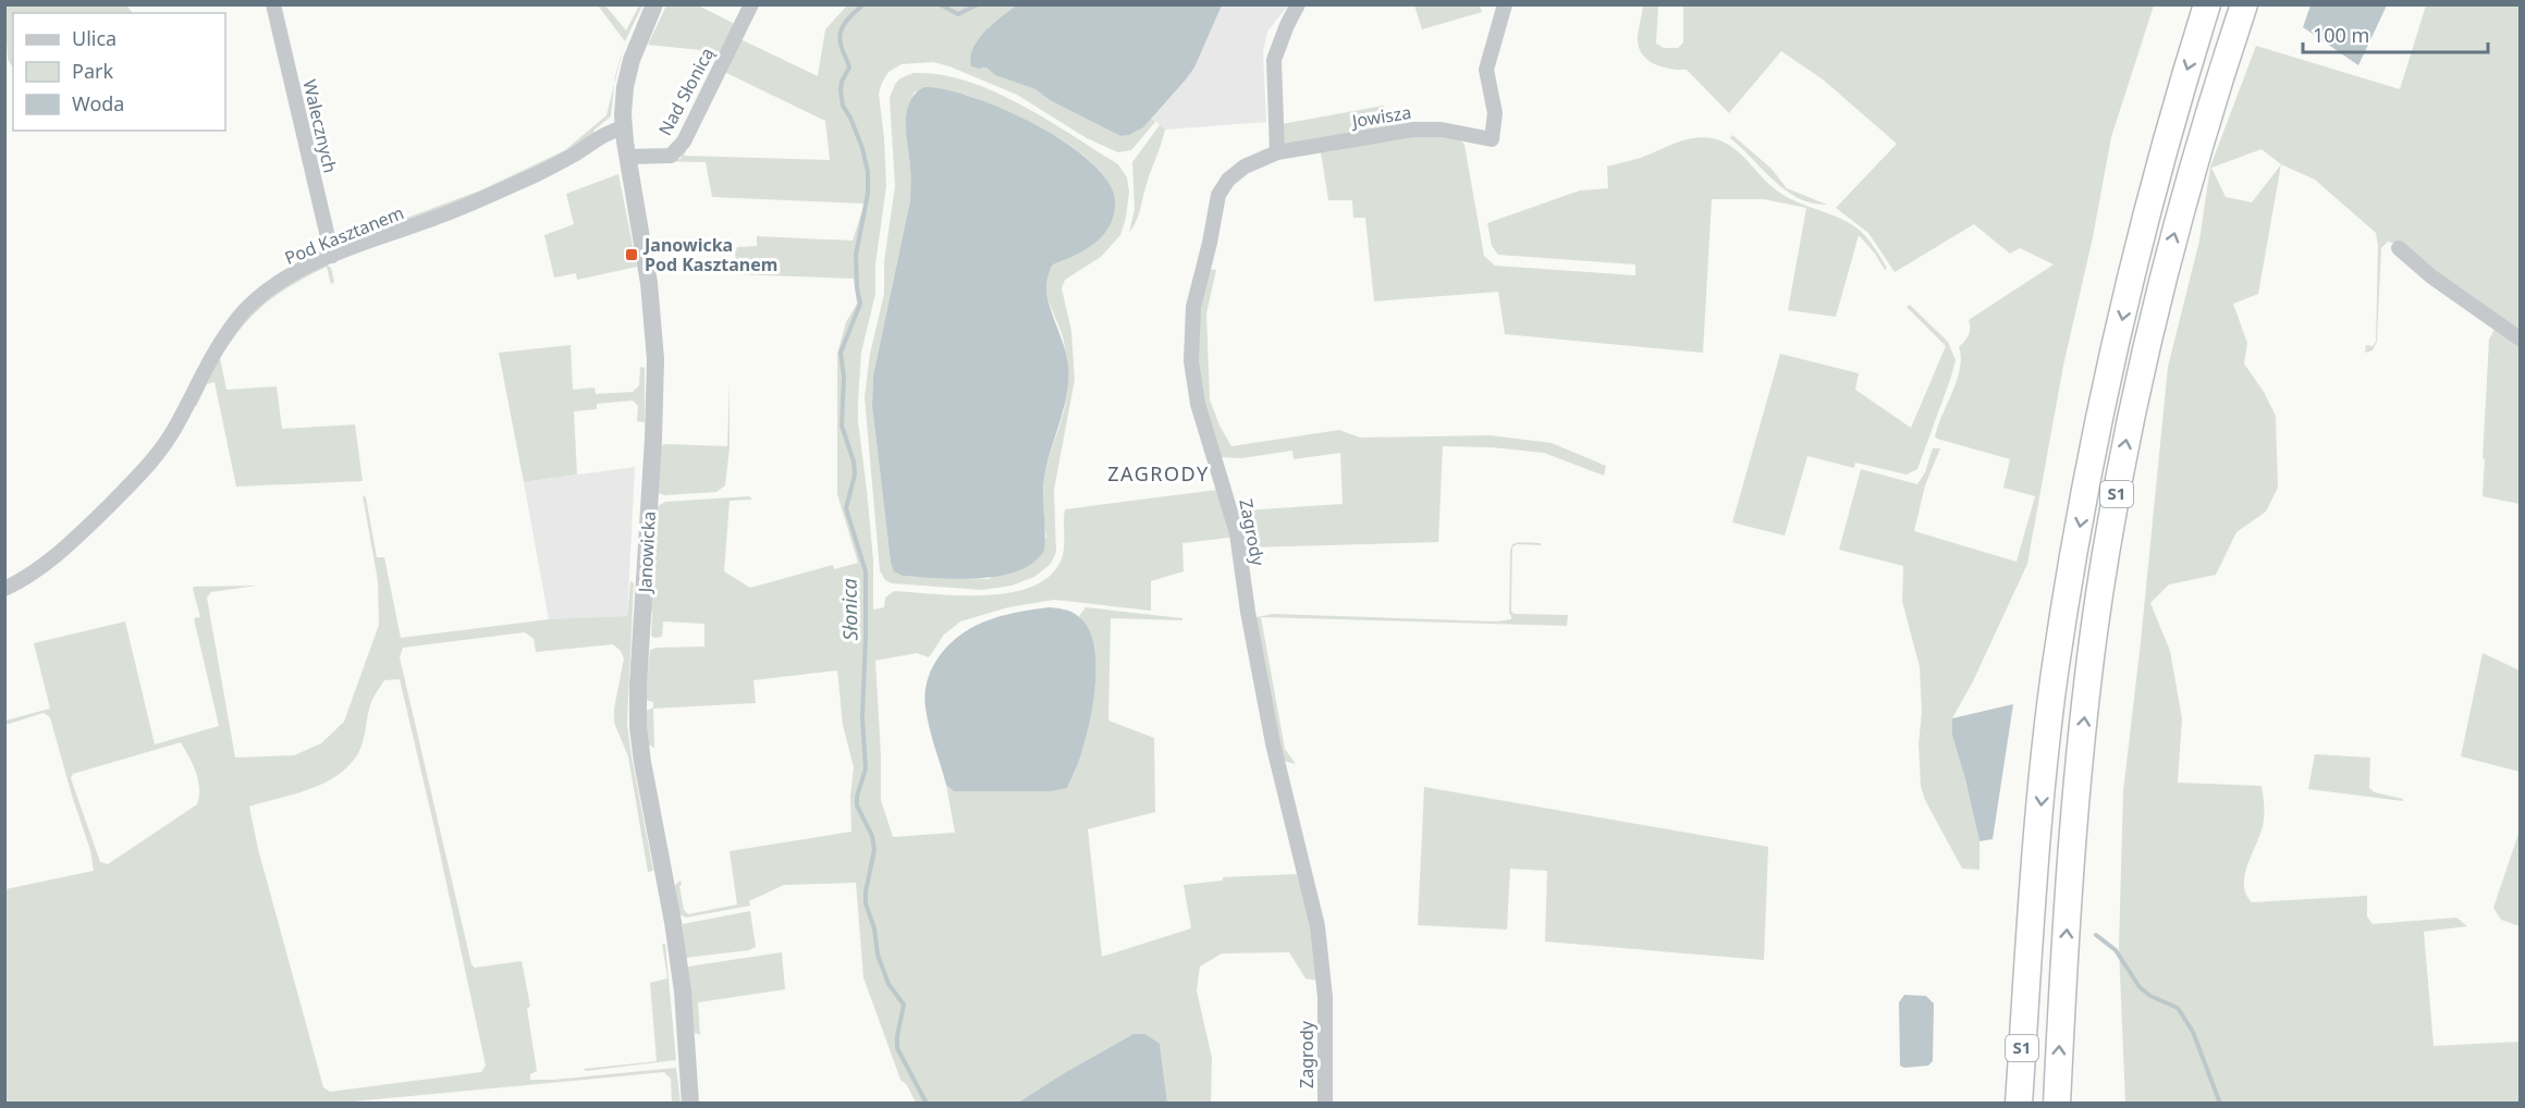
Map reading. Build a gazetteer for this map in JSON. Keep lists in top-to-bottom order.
{
  "streets": {
    "highway": ["S1"],
    "street": [
      "Nad Słonicą",
      "Jowisza",
      "Walecznych",
      "Pod Kasztanem",
      "Zagrody",
      "Janowicka"
    ]
  },
  "crossings": [
    ["Nad Słonicą", "Janowicka"],
    ["Jowisza", "Zagrody"],
    ["Walecznych", "Pod Kasztanem"],
    ["Pod Kasztanem", "Janowicka"]
  ],
  "districts": ["ZAGRODY"],
  "water": ["Słonica"],
  "places": {
    "transit": ["Janowicka Pod Kasztanem"]
  },
  "legend": ["Ulica", "Park", "Woda"],
  "scale_bar": "100 m"
}
